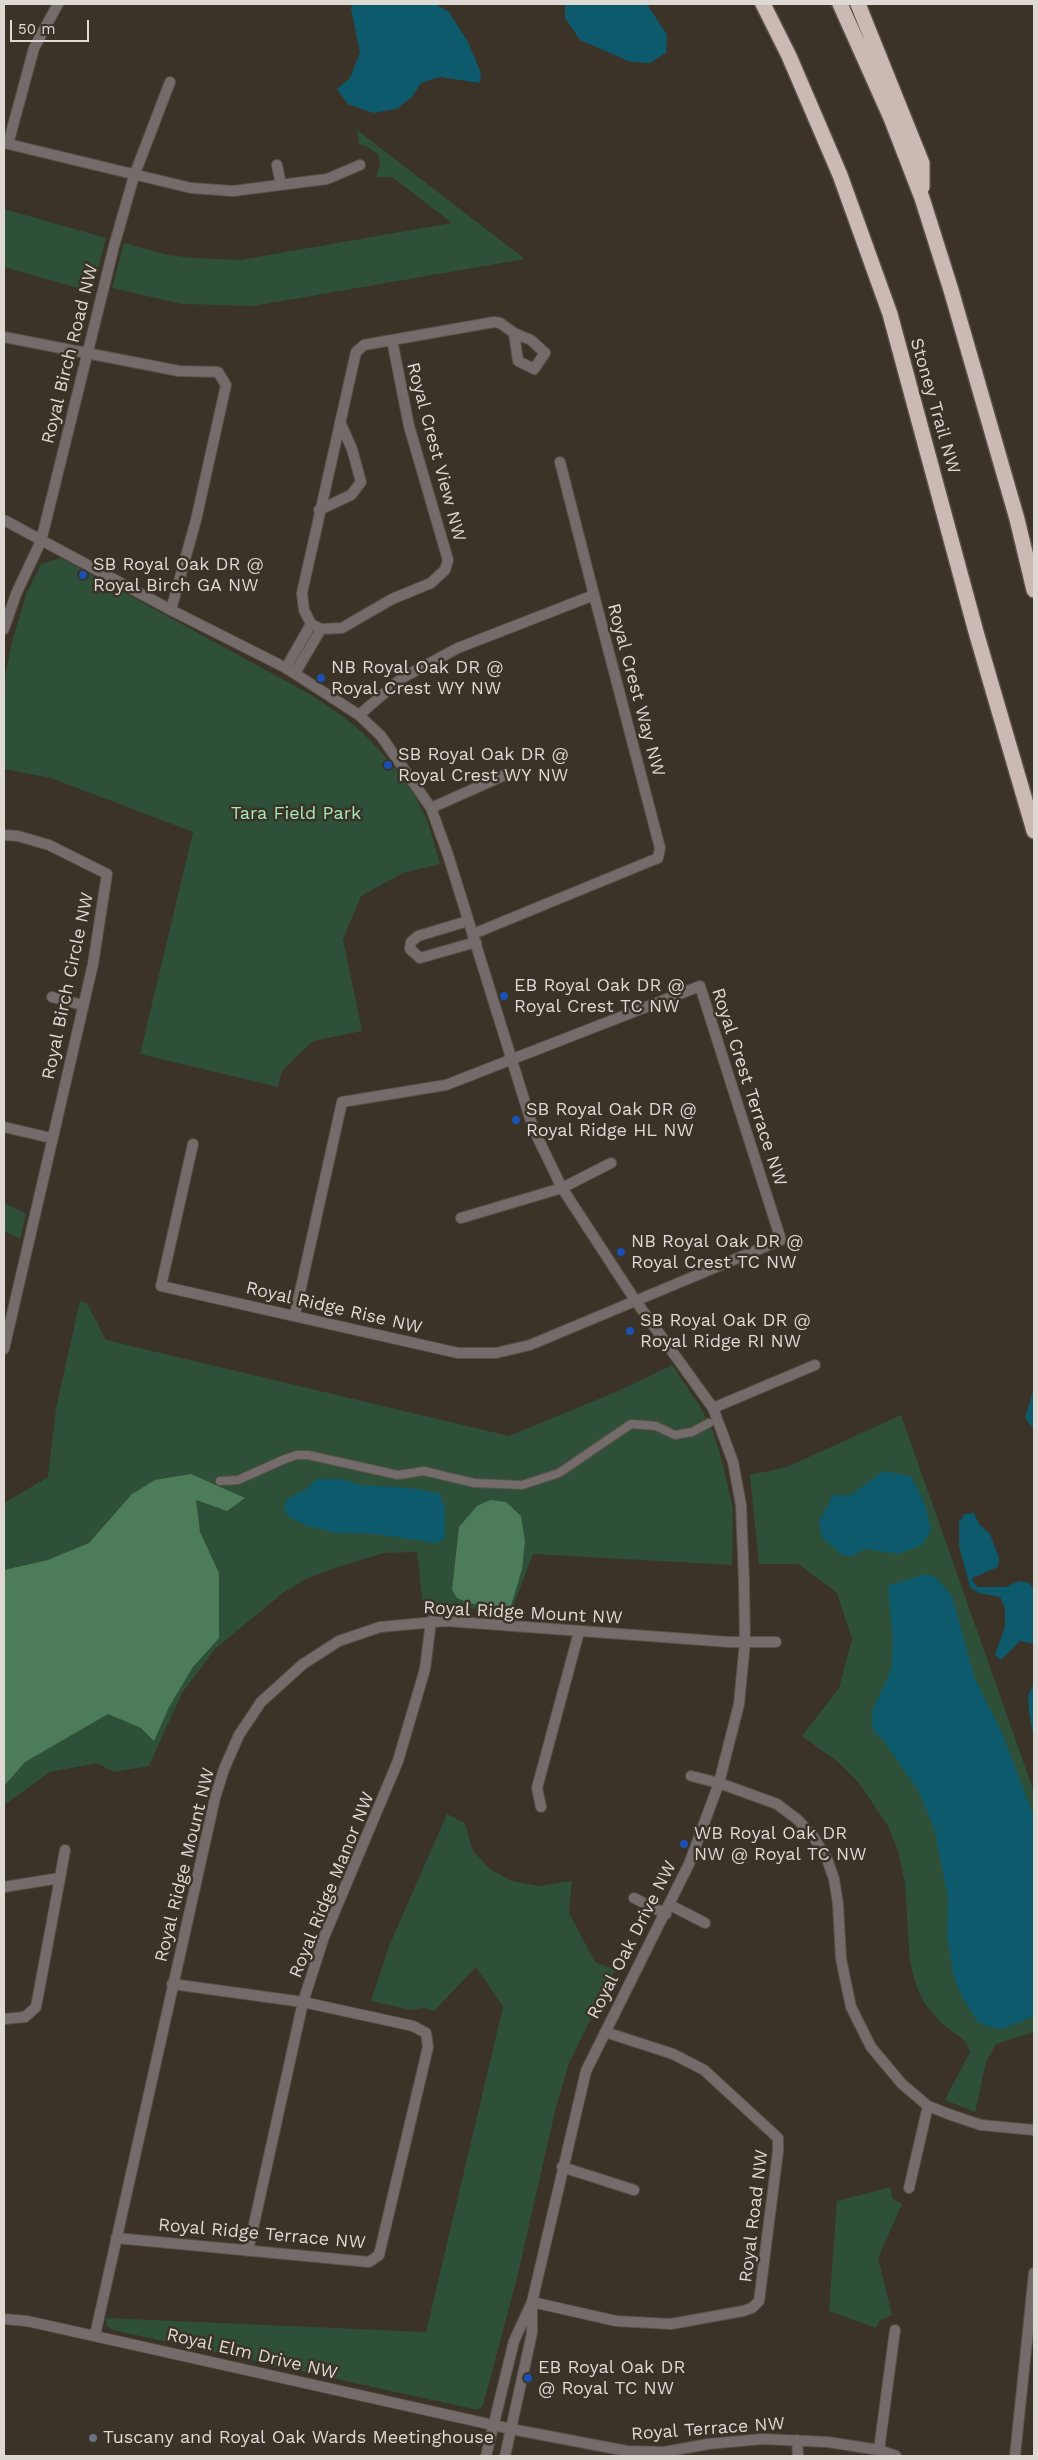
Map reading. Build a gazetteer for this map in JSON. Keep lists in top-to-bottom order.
{
  "streets": {
    "highway": ["Stoney Trail NW"],
    "street": [
      "Royal Birch Road NW",
      "Royal Crest View NW",
      "Royal Crest Way NW",
      "Royal Birch Circle NW",
      "Royal Crest Terrace NW",
      "Royal Ridge Rise NW",
      "Royal Ridge Mount NW",
      "Royal Ridge Manor NW",
      "Royal Oak Drive NW",
      "Royal Road NW",
      "Royal Ridge Terrace NW",
      "Royal Elm Drive NW",
      "Royal Terrace NW"
    ]
  },
  "crossings": [
    ["Royal Birch Road NW", "Royal Oak Drive NW"],
    ["Royal Crest Way NW", "Royal Oak Drive NW"],
    ["Royal Crest Terrace NW", "Royal Ridge Rise NW"],
    ["Royal Crest Terrace NW", "Royal Oak Drive NW"],
    ["Royal Ridge Rise NW", "Royal Oak Drive NW"],
    ["Royal Ridge Mount NW", "Royal Ridge Manor NW"],
    ["Royal Ridge Mount NW", "Royal Oak Drive NW"],
    ["Royal Ridge Mount NW", "Royal Ridge Terrace NW"],
    ["Royal Ridge Mount NW", "Royal Elm Drive NW"],
    ["Royal Ridge Manor NW", "Royal Ridge Terrace NW"],
    ["Royal Oak Drive NW", "Royal Road NW"],
    ["Royal Oak Drive NW", "Royal Elm Drive NW"],
    ["Royal Oak Drive NW", "Royal Terrace NW"],
    ["Royal Elm Drive NW", "Royal Terrace NW"]
  ],
  "parks": ["Tara Field Park"],
  "places": [
    "SB Royal Oak DR @ Royal Birch GA NW",
    "NB Royal Oak DR @ Royal Crest WY NW",
    "SB Royal Oak DR @ Royal Crest WY NW",
    "EB Royal Oak DR @ Royal Crest TC NW",
    "SB Royal Oak DR @ Royal Ridge HL NW",
    "NB Royal Oak DR @ Royal Crest TC NW",
    "SB Royal Oak DR @ Royal Ridge RI NW",
    "WB Royal Oak DR NW @ Royal TC NW",
    "EB Royal Oak DR @ Royal TC NW",
    "Tuscany and Royal Oak Wards Meetinghouse"
  ],
  "scale_bar": "50 m"
}
